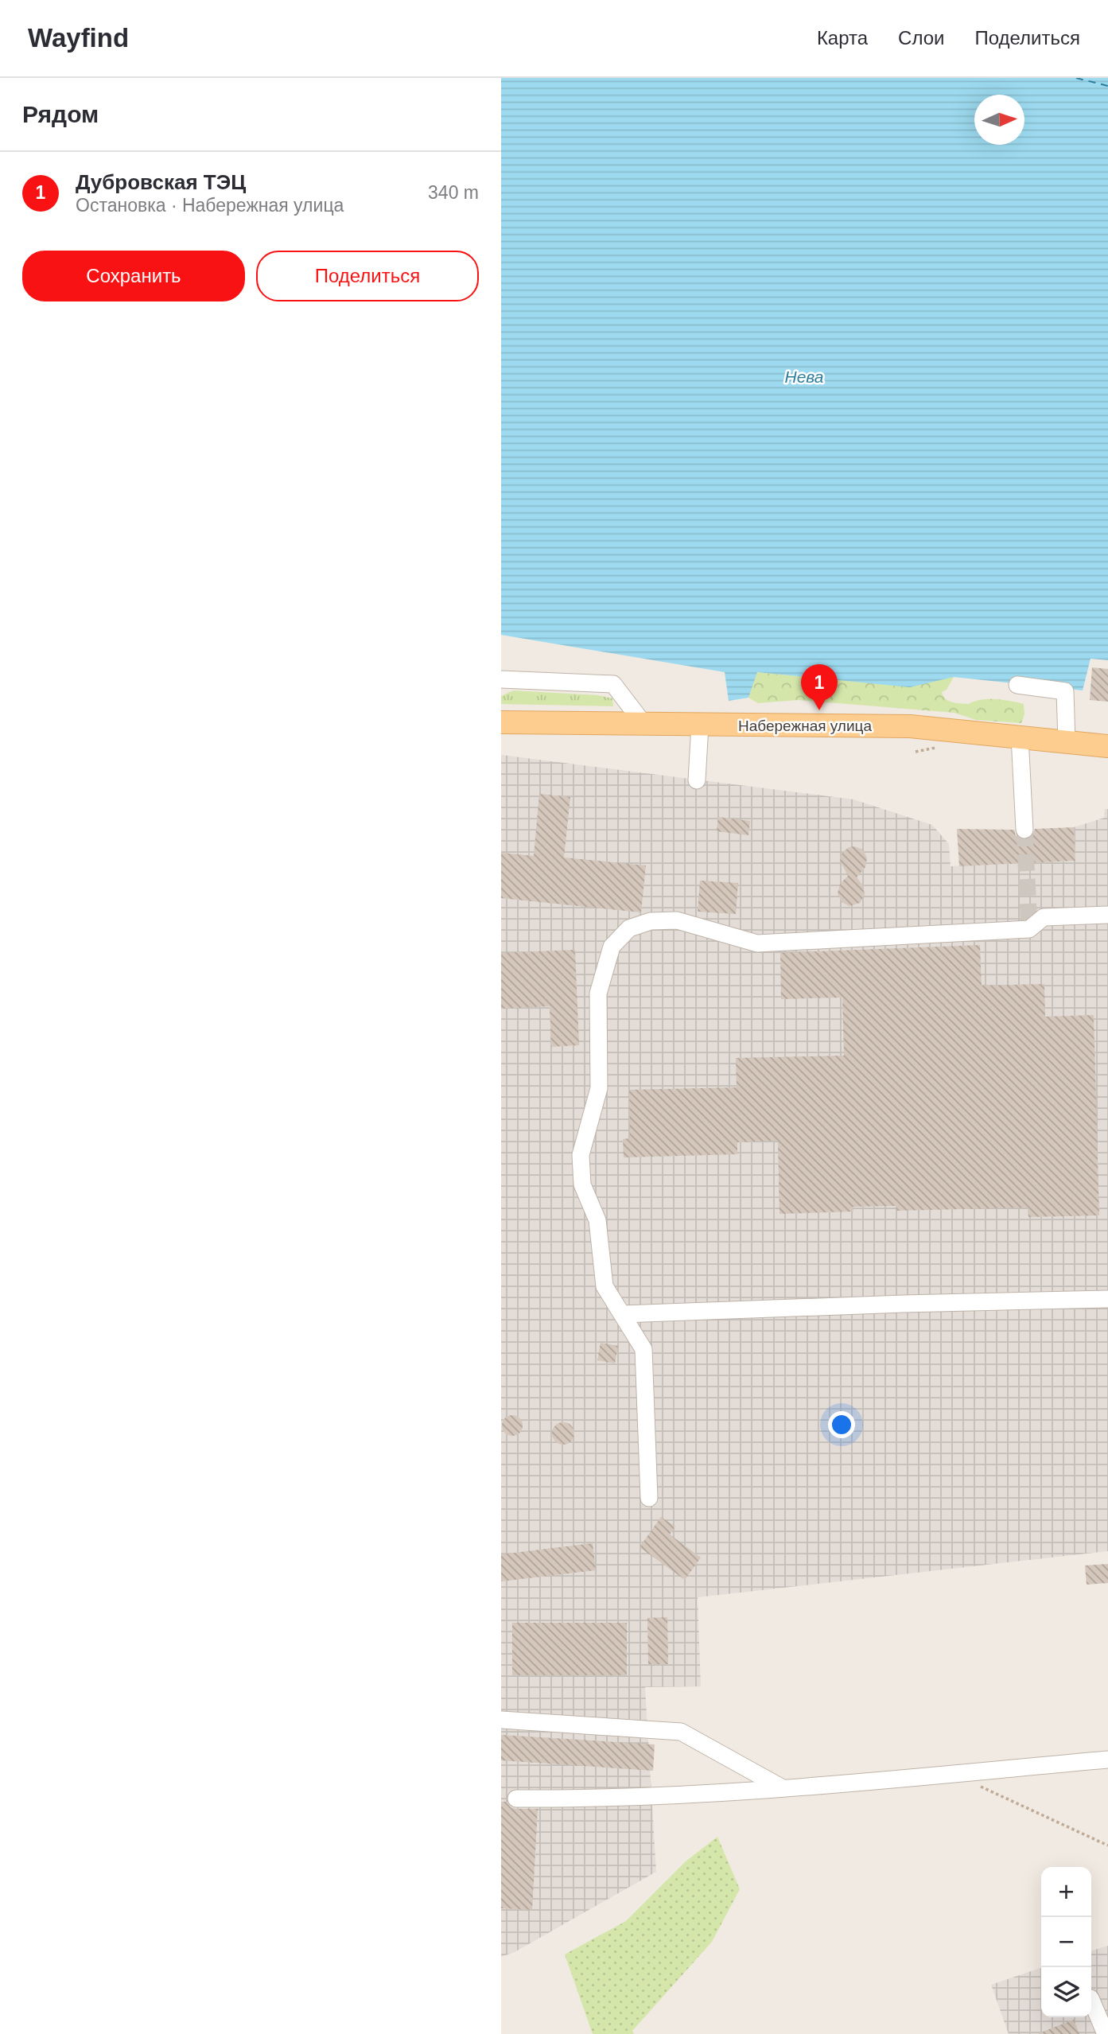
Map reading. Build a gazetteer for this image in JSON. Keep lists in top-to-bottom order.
{
  "streets": {
    "main road": ["Набережная улица"]
  },
  "water": ["Нева"],
  "north": "right",
  "page": {
    "header": "Wayfind",
    "nav": ["Карта", "Слои", "Поделиться"],
    "heading": "Рядом",
    "list": [
      {
        "mark": "1",
        "name": "Дубровская ТЭЦ",
        "note": "Остановка · Набережная улица",
        "value": "340 m"
      }
    ],
    "buttons": ["Сохранить", "Поделиться"],
    "pins": "1",
    "map_buttons": ["+", "−"]
  }
}
